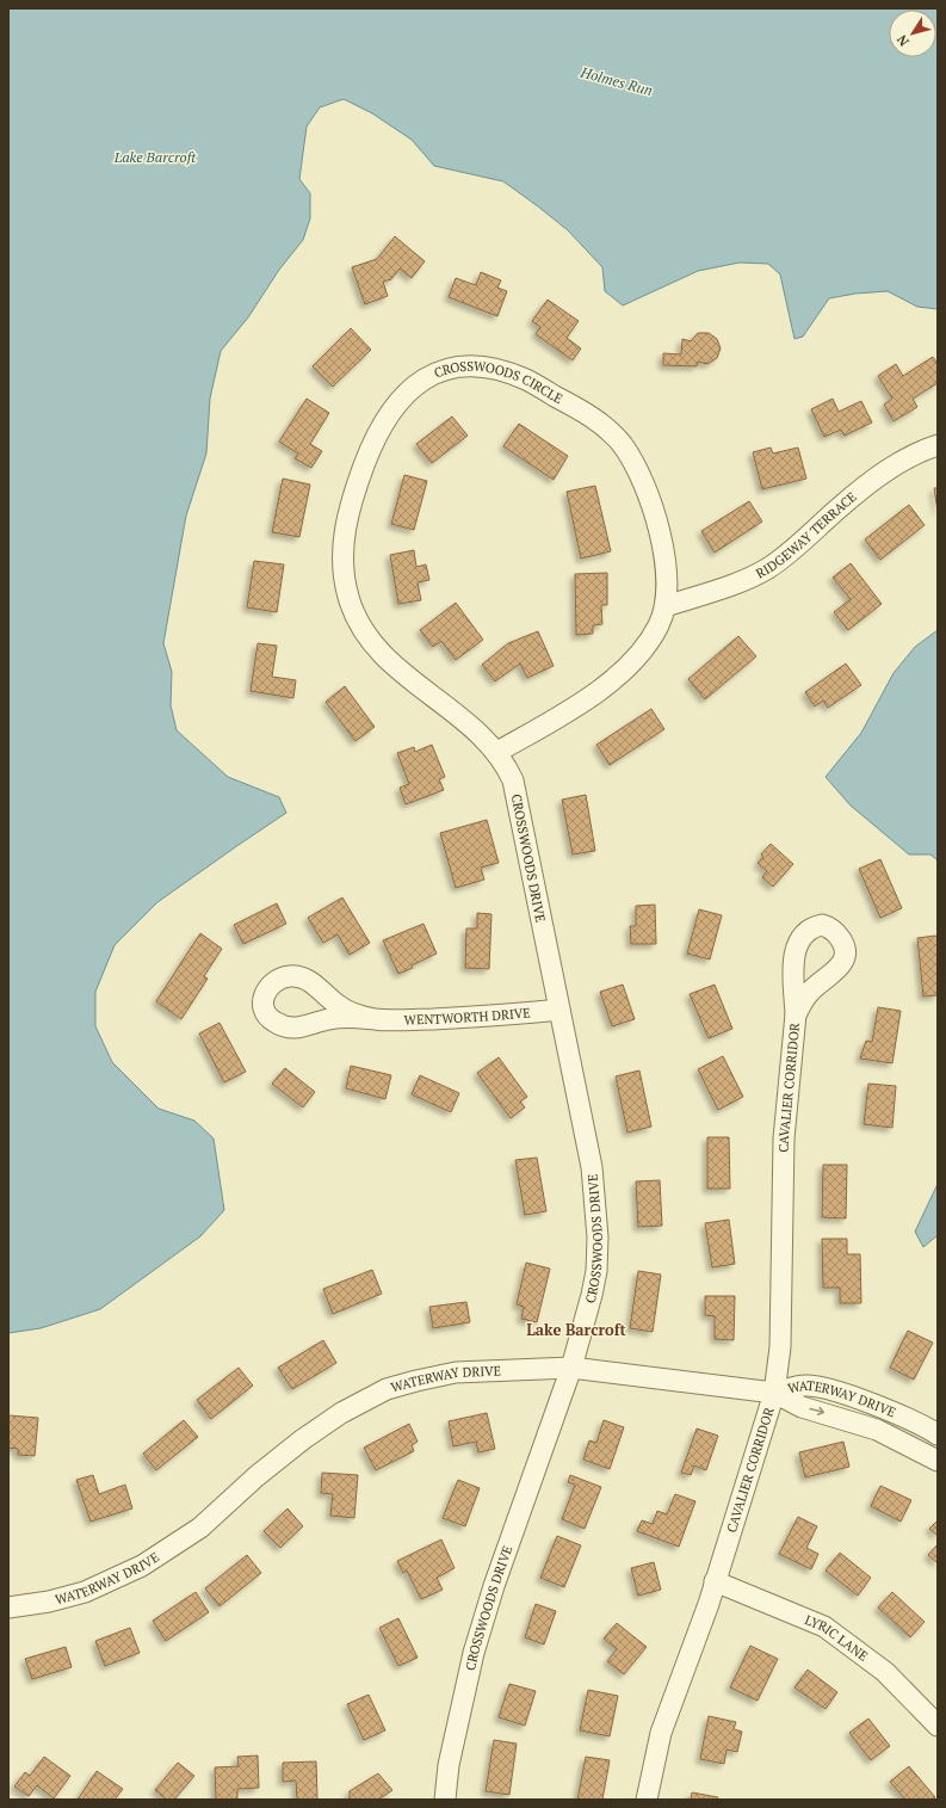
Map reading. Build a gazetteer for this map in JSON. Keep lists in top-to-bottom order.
{
  "streets": {
    "street": [
      "CROSSWOODS CIRCLE",
      "RIDGEWAY TERRACE",
      "CROSSWOODS DRIVE",
      "WENTWORTH DRIVE",
      "CAVALIER CORRIDOR",
      "WATERWAY DRIVE",
      "LYRIC LANE"
    ]
  },
  "crossings": [
    ["CROSSWOODS CIRCLE", "RIDGEWAY TERRACE"],
    ["CROSSWOODS CIRCLE", "CROSSWOODS DRIVE"],
    ["CROSSWOODS DRIVE", "WENTWORTH DRIVE"],
    ["CROSSWOODS DRIVE", "WATERWAY DRIVE"],
    ["CAVALIER CORRIDOR", "WATERWAY DRIVE"],
    ["CAVALIER CORRIDOR", "LYRIC LANE"]
  ],
  "districts": ["Lake Barcroft"],
  "water": ["Holmes Run", "Lake Barcroft"],
  "north": "bottom left"
}
